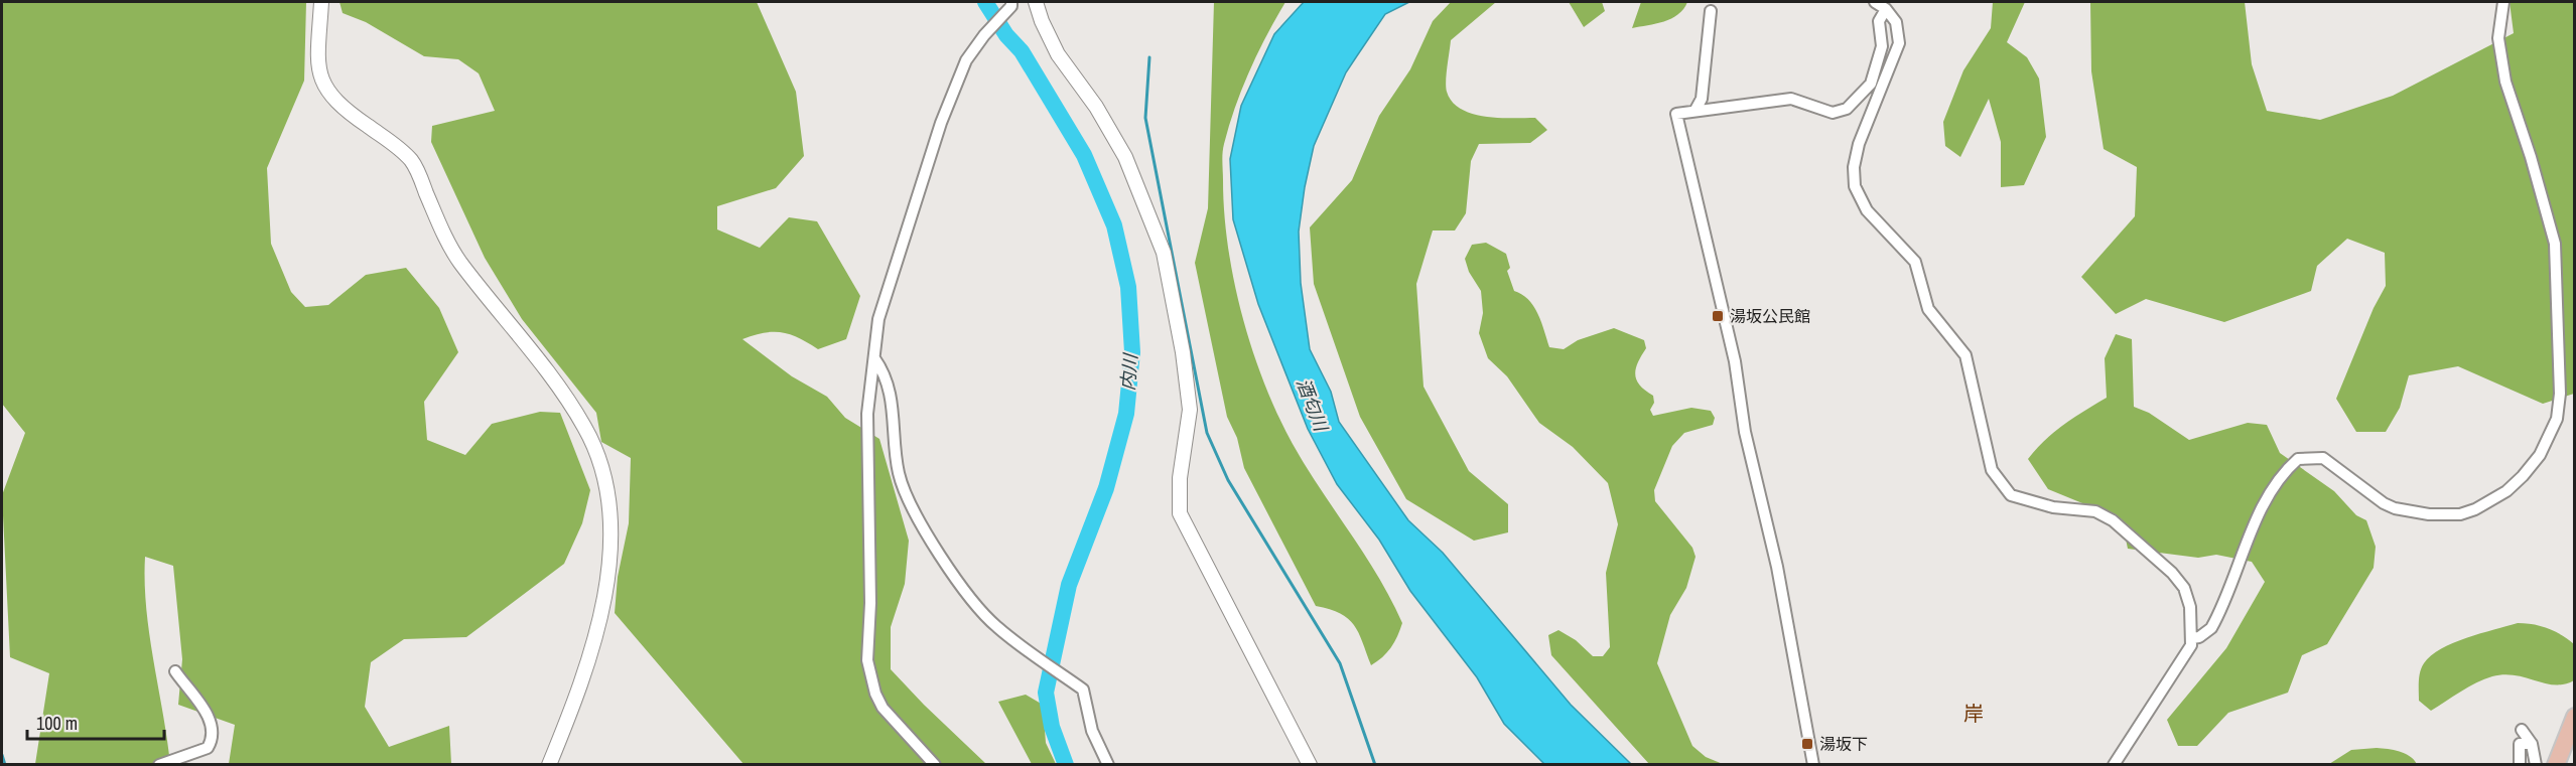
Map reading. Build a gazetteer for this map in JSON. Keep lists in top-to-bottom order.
{
  "districts": ["岸"],
  "water": ["内川", "酒匂川"],
  "places": {
    "transit": ["湯坂公民館", "湯坂下"]
  },
  "scale_bar": "100 m"
}
